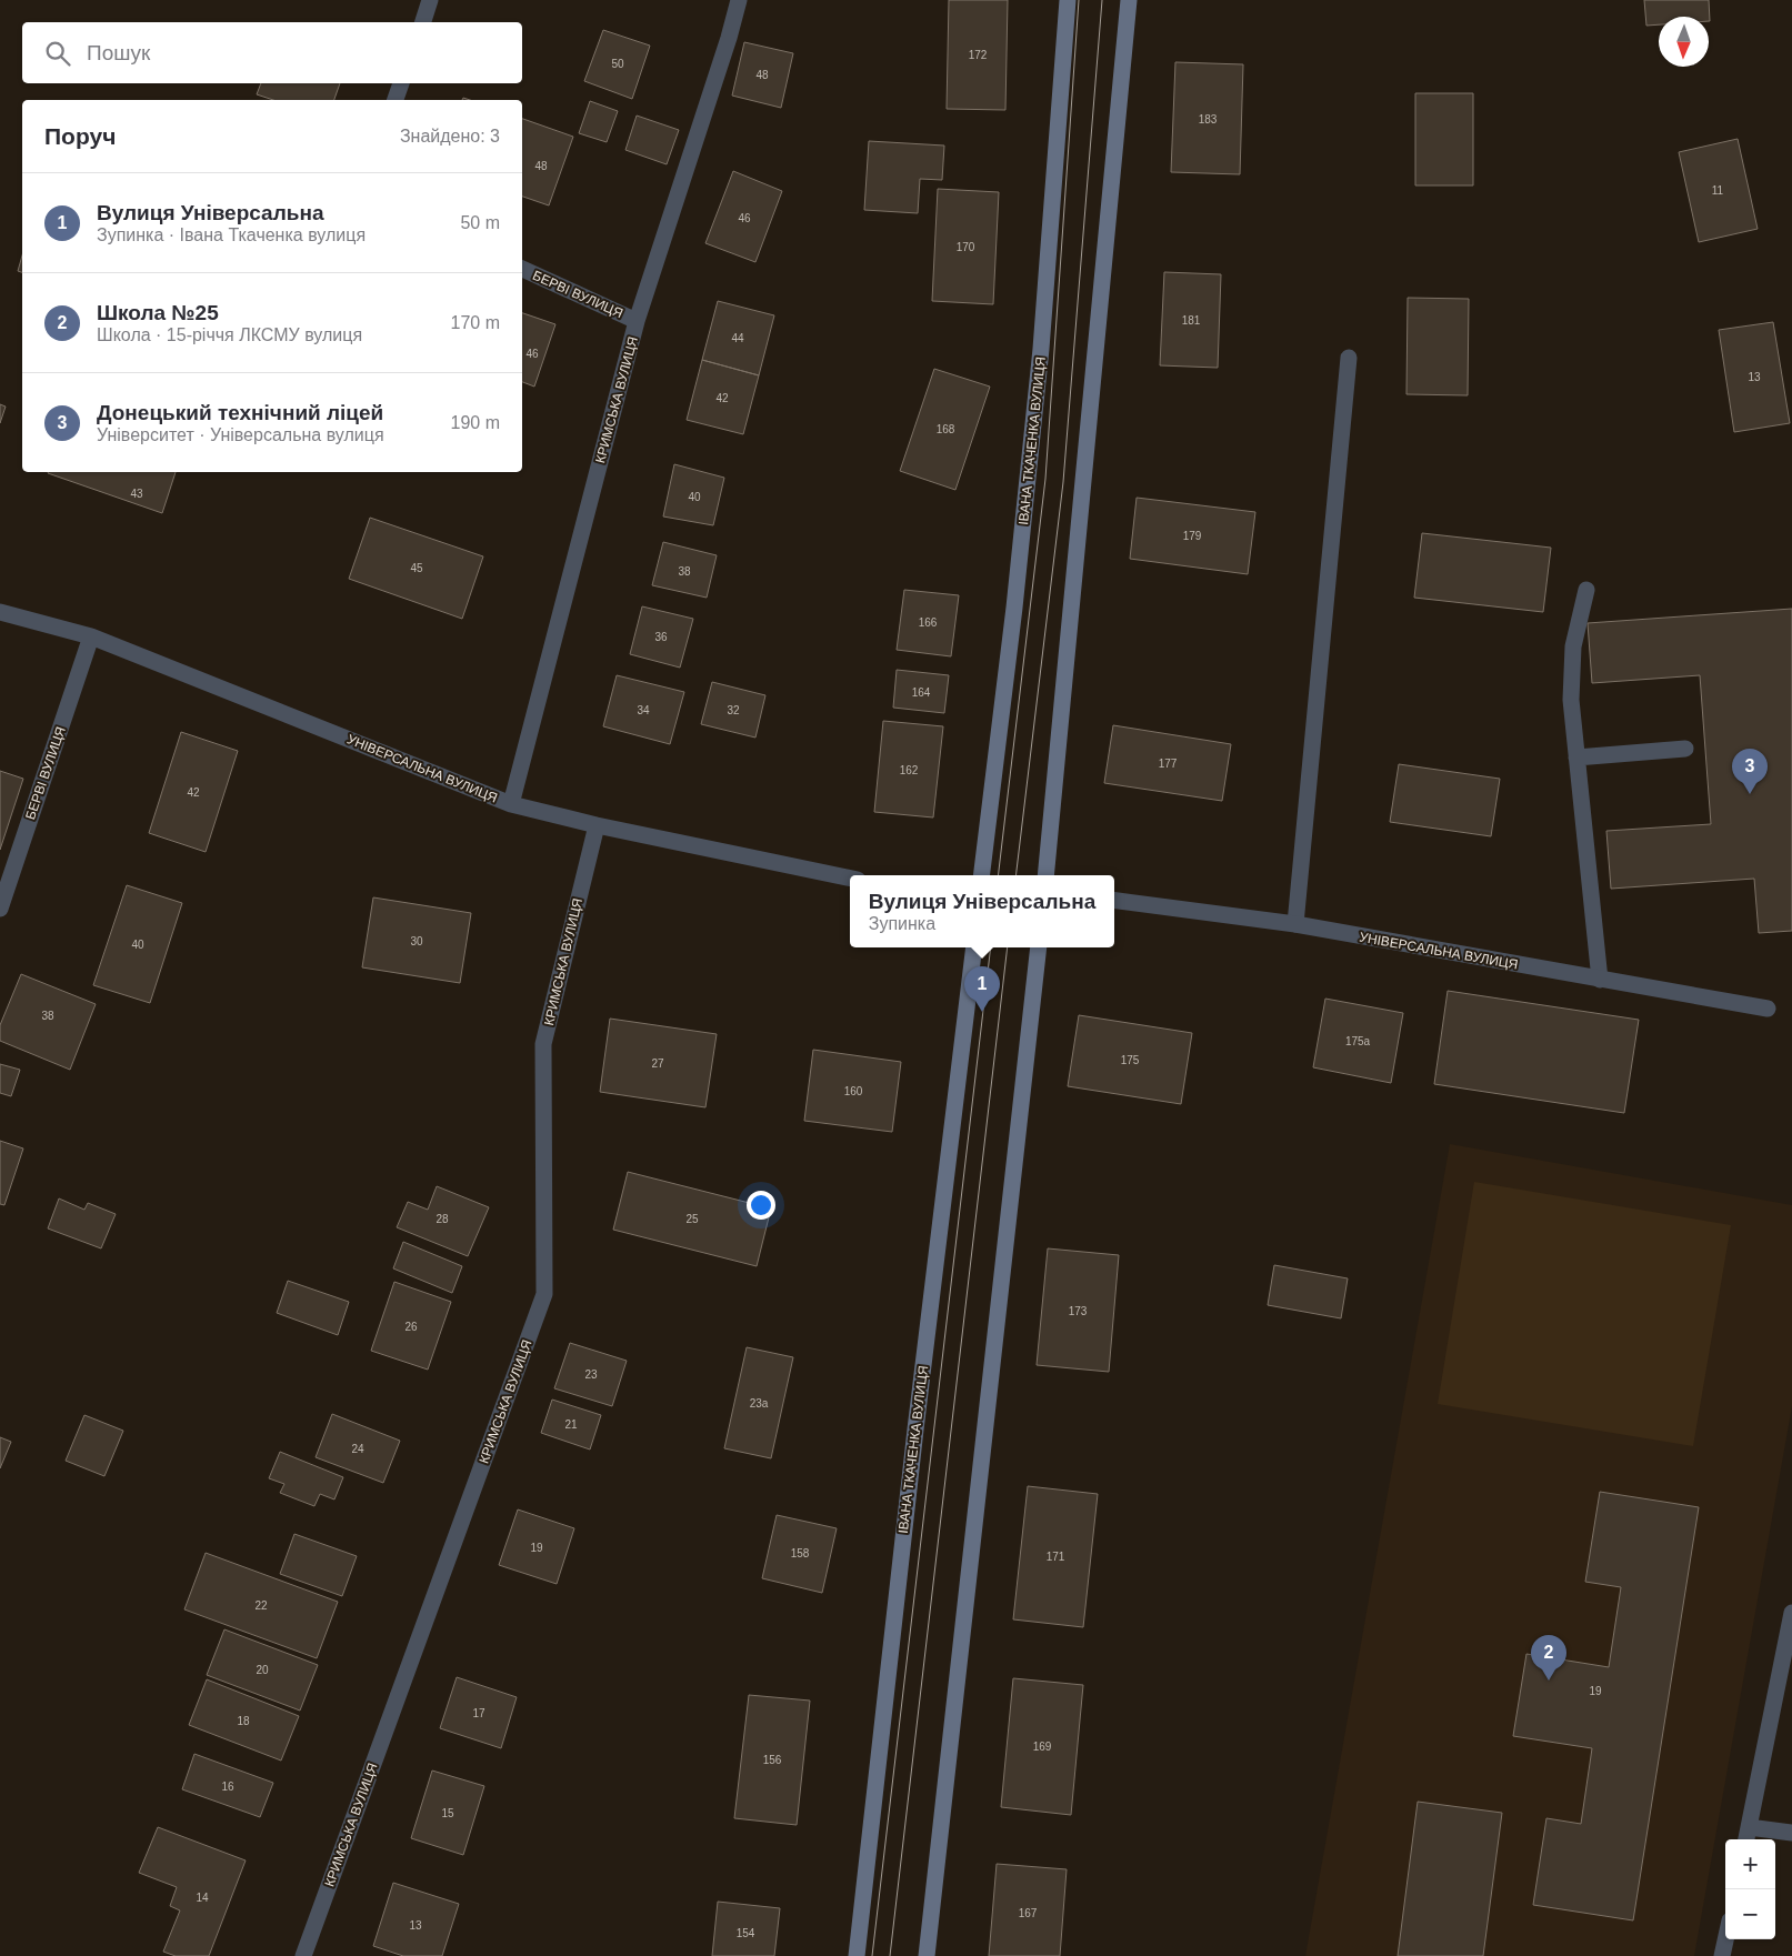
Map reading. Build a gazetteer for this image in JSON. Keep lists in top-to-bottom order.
{
  "streets": {
    "main road": ["ІВАНА ТКАЧЕНКА ВУЛИЦЯ"],
    "street": ["БЕРВІ ВУЛИЦЯ", "КРИМСЬКА ВУЛИЦЯ", "УНІВЕРСАЛЬНА ВУЛИЦЯ"]
  },
  "crossings": [
    ["БЕРВІ ВУЛИЦЯ", "КРИМСЬКА ВУЛИЦЯ"],
    ["БЕРВІ ВУЛИЦЯ", "УНІВЕРСАЛЬНА ВУЛИЦЯ"],
    ["КРИМСЬКА ВУЛИЦЯ", "УНІВЕРСАЛЬНА ВУЛИЦЯ"]
  ],
  "house_numbers": [
    "172",
    "50",
    "48",
    "183",
    "48",
    "11",
    "46",
    "170",
    "181",
    "44",
    "46",
    "13",
    "42",
    "168",
    "43",
    "40",
    "179",
    "45",
    "38",
    "166",
    "36",
    "164",
    "34",
    "32",
    "177",
    "162",
    "42",
    "30",
    "40",
    "38",
    "175а",
    "175",
    "27",
    "160",
    "28",
    "25",
    "173",
    "26",
    "23",
    "23а",
    "21",
    "24",
    "19",
    "158",
    "171",
    "22",
    "20",
    "19",
    "17",
    "18",
    "169",
    "156",
    "16",
    "15",
    "14",
    "167",
    "13",
    "154"
  ],
  "north": "bottom",
  "page": {
    "search": "Пошук",
    "heading": ["Поруч", "Знайдено: 3"],
    "list": [
      {
        "mark": "1",
        "name": "Вулиця Універсальна",
        "note": "Зупинка · Івана Ткаченка вулиця",
        "value": "50 m"
      },
      {
        "mark": "2",
        "name": "Школа №25",
        "note": "Школа · 15-річчя ЛКСМУ вулиця",
        "value": "170 m"
      },
      {
        "mark": "3",
        "name": "Донецький технічний ліцей",
        "note": "Університет · Універсальна вулиця",
        "value": "190 m"
      }
    ],
    "pins": ["3", "1", "2"],
    "popup": ["Вулиця Універсальна", "Зупинка"],
    "map_buttons": ["+", "−"]
  }
}
